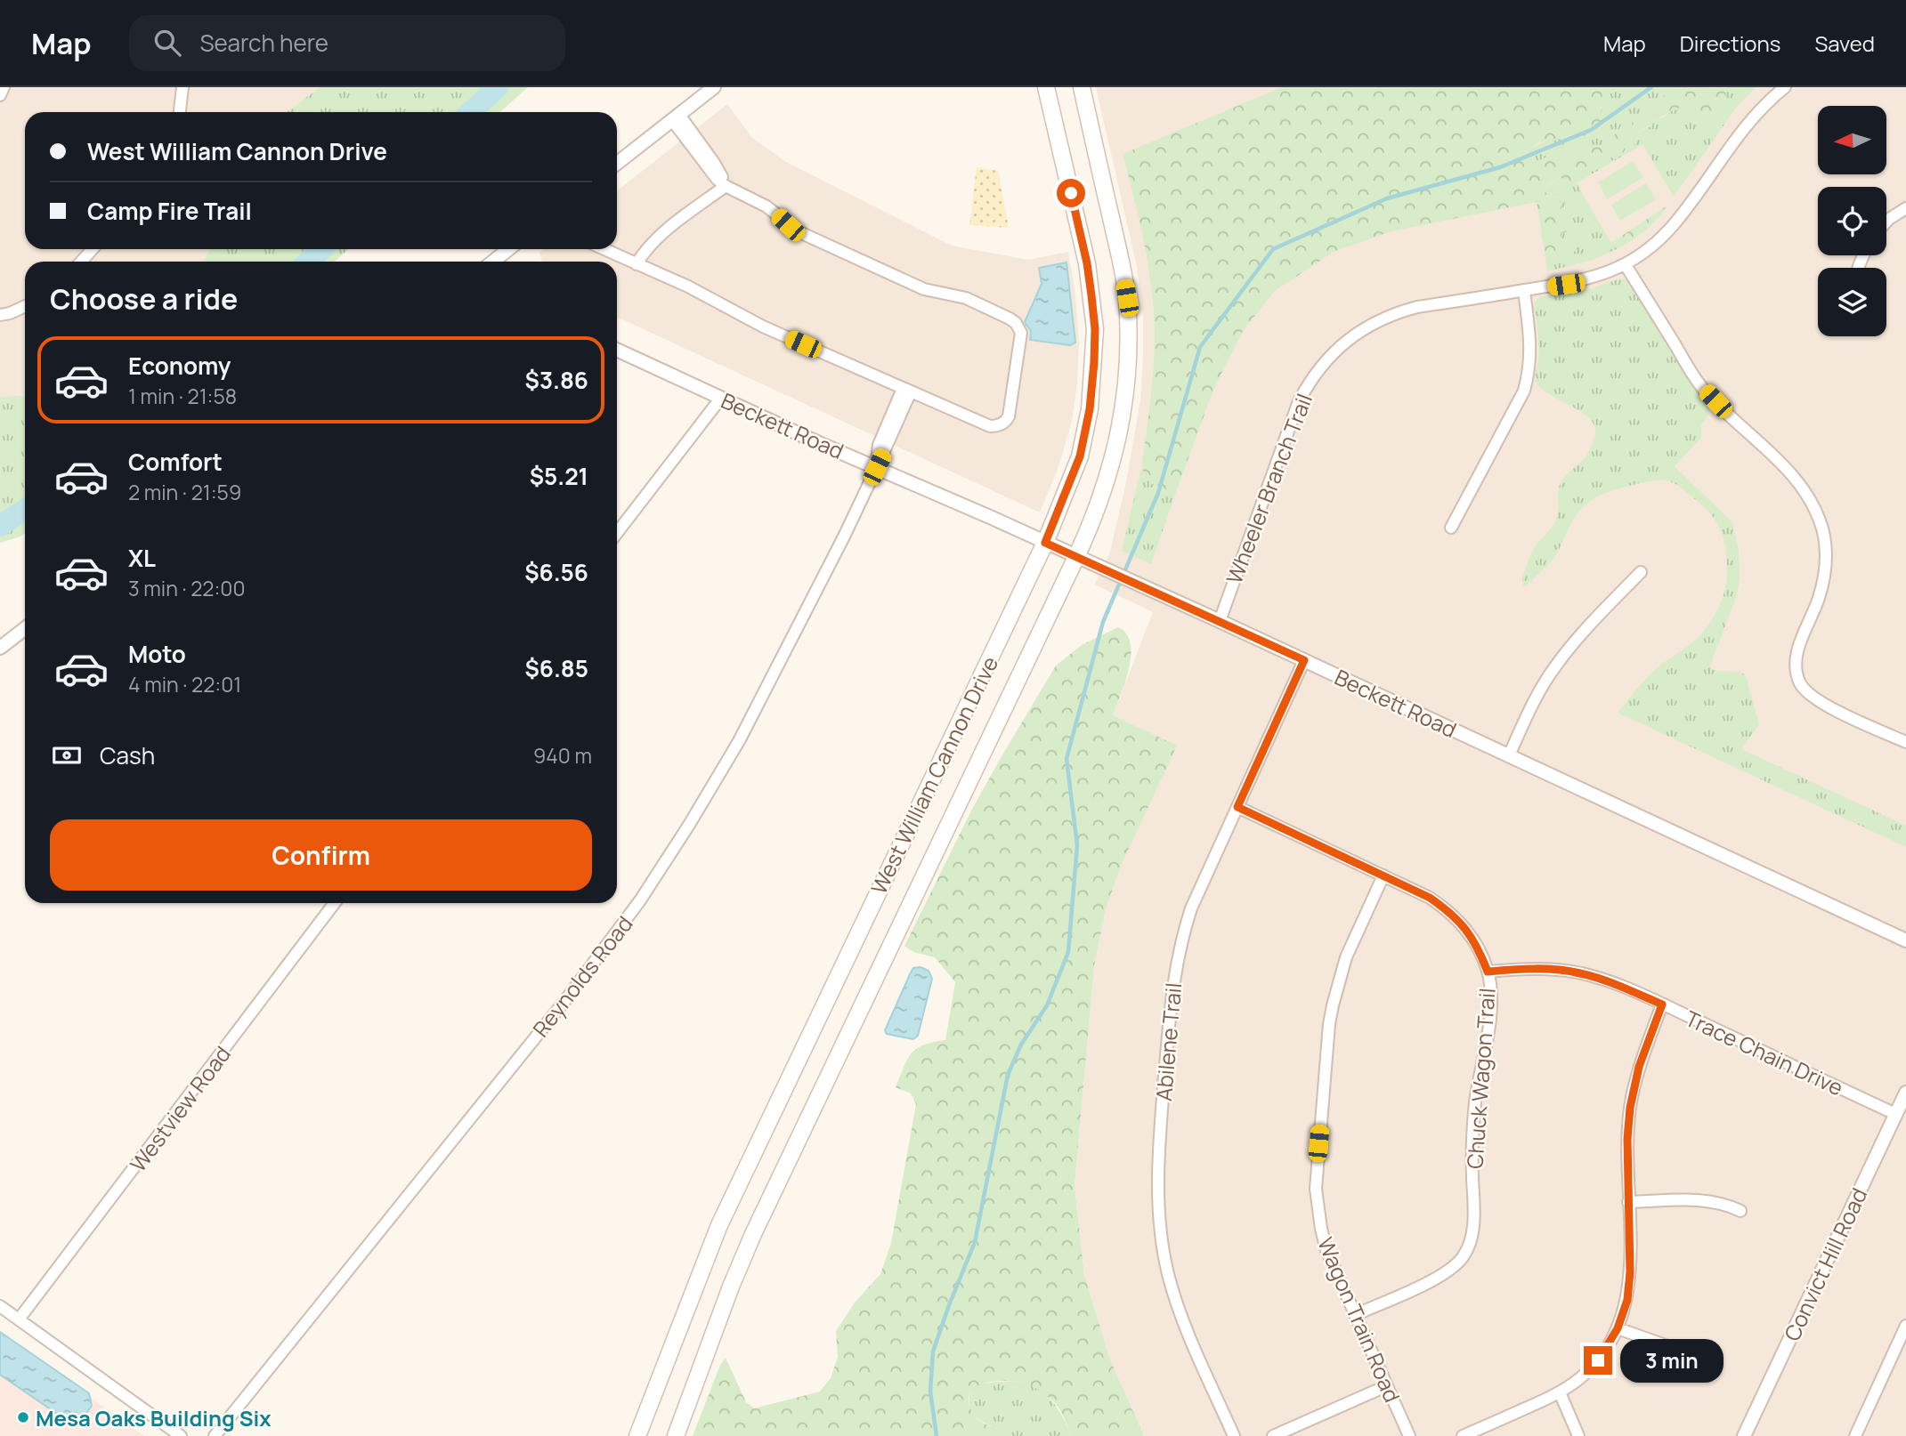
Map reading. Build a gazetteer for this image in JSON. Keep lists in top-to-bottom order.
{
  "streets": {
    "main road": ["West William Cannon Drive"],
    "street": [
      "Beckett Road",
      "Wheeler Branch Trail",
      "Reynolds Road",
      "Abilene Trail",
      "Trace Chain Drive",
      "Chuck Wagon Trail",
      "Westview Road",
      "Convict Hill Road",
      "Wagon Train Road"
    ]
  },
  "crossings": [
    ["Beckett Road", "Wheeler Branch Trail"],
    ["Beckett Road", "West William Cannon Drive"],
    ["Beckett Road", "Reynolds Road"],
    ["Beckett Road", "Abilene Trail"],
    ["Abilene Trail", "Chuck Wagon Trail"],
    ["Trace Chain Drive", "Chuck Wagon Trail"],
    ["Trace Chain Drive", "Convict Hill Road"],
    ["Chuck Wagon Trail", "Wagon Train Road"]
  ],
  "places": ["Mesa Oaks Building Six"],
  "north": "left",
  "page": {
    "header": "Map",
    "search": "Search here",
    "nav": ["Map", "Directions", "Saved"],
    "banner": ["West William Cannon Drive", "Camp Fire Trail"],
    "heading": "Choose a ride",
    "list": [
      {
        "name": "Economy",
        "note": "1 min · 21:58",
        "value": "$3.86"
      },
      {
        "name": "Comfort",
        "note": "2 min · 21:59",
        "value": "$5.21"
      },
      {
        "name": "XL",
        "note": "3 min · 22:00",
        "value": "$6.56"
      },
      {
        "name": "Moto",
        "note": "4 min · 22:01",
        "value": "$6.85"
      }
    ],
    "pay": ["Cash", "940 m"],
    "buttons": "Confirm",
    "bubble": "3 min"
  }
}
